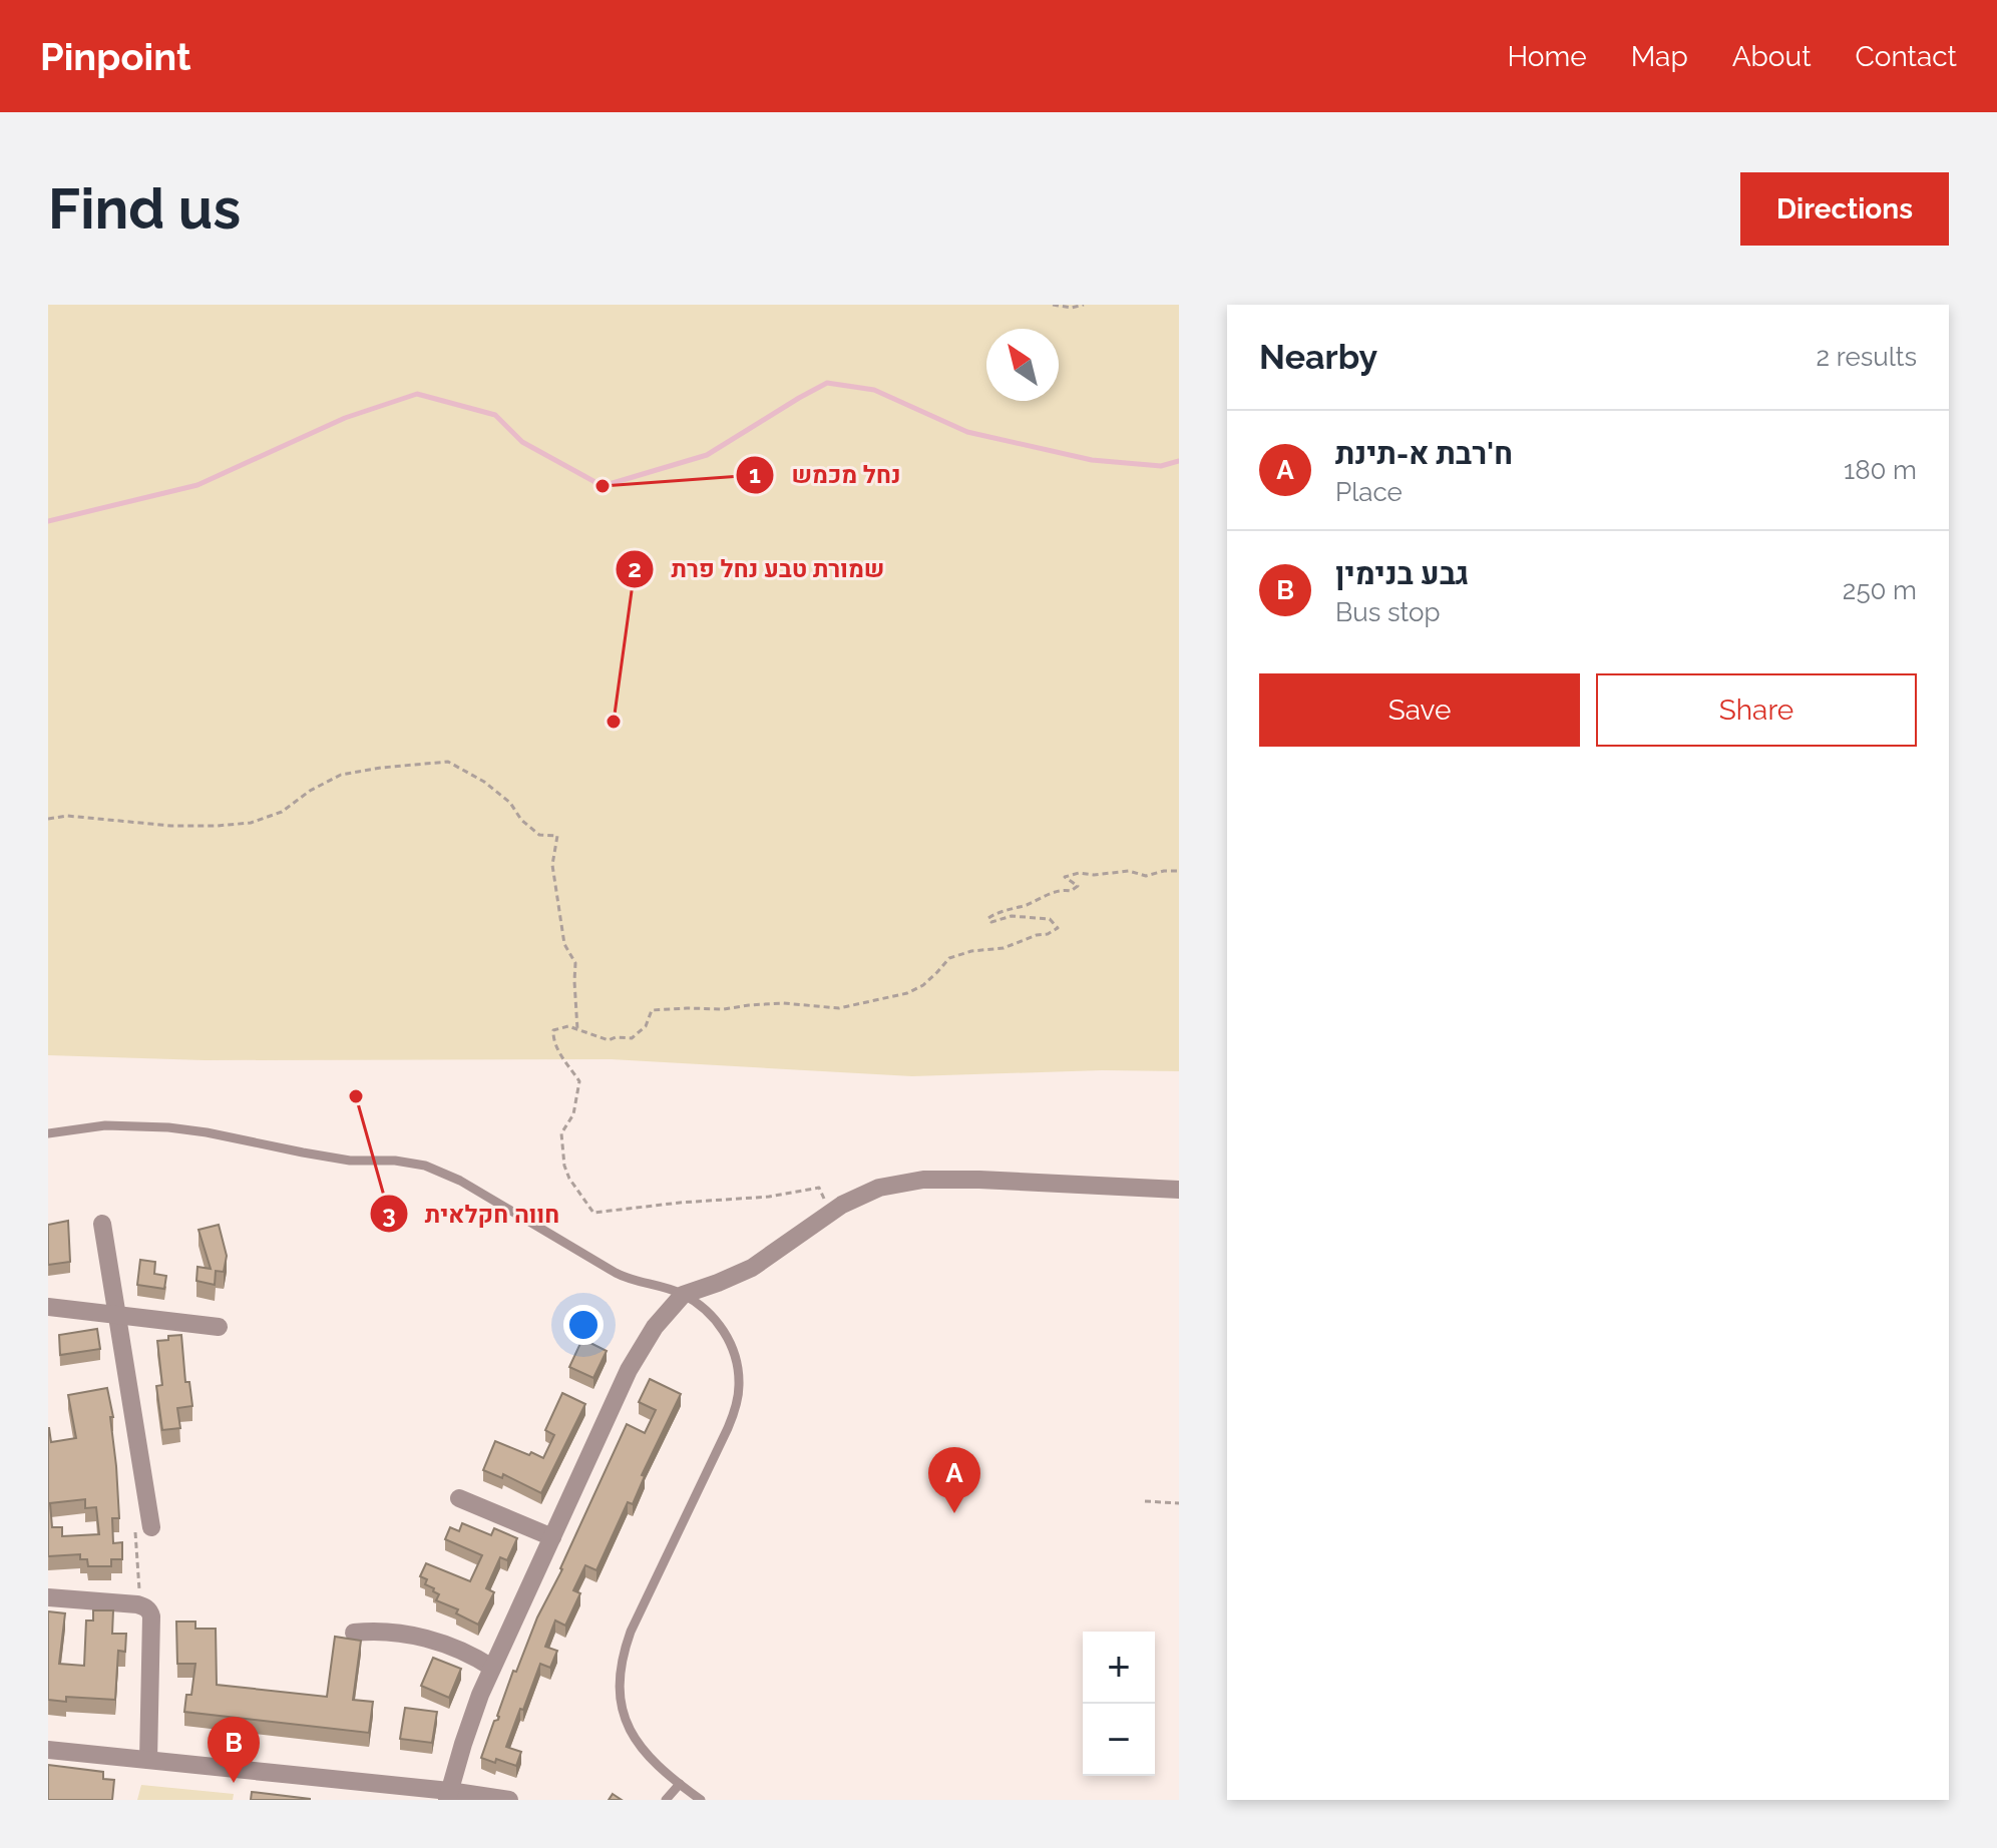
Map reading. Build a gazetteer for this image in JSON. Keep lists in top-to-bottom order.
{
  "places": ["נחל מכמש", "שמורת טבע נחל פרת", "חווה חקלאית"],
  "north": "top left",
  "page": {
    "header": "Pinpoint",
    "nav": [
      "Home",
      "Map",
      "About",
      "Contact"
    ],
    "buttons": [
      "Directions",
      ["Save", "Share"]
    ],
    "title": "Find us",
    "heading": ["Nearby", "2 results"],
    "list": [
      {
        "mark": "A",
        "name": "ח'רבת א-תינת",
        "note": "Place",
        "value": "180 m"
      },
      {
        "mark": "B",
        "name": "גבע בנימין",
        "note": "Bus stop",
        "value": "250 m"
      }
    ],
    "pins": ["A", "B"],
    "map_buttons": ["+", "−"]
  }
}
